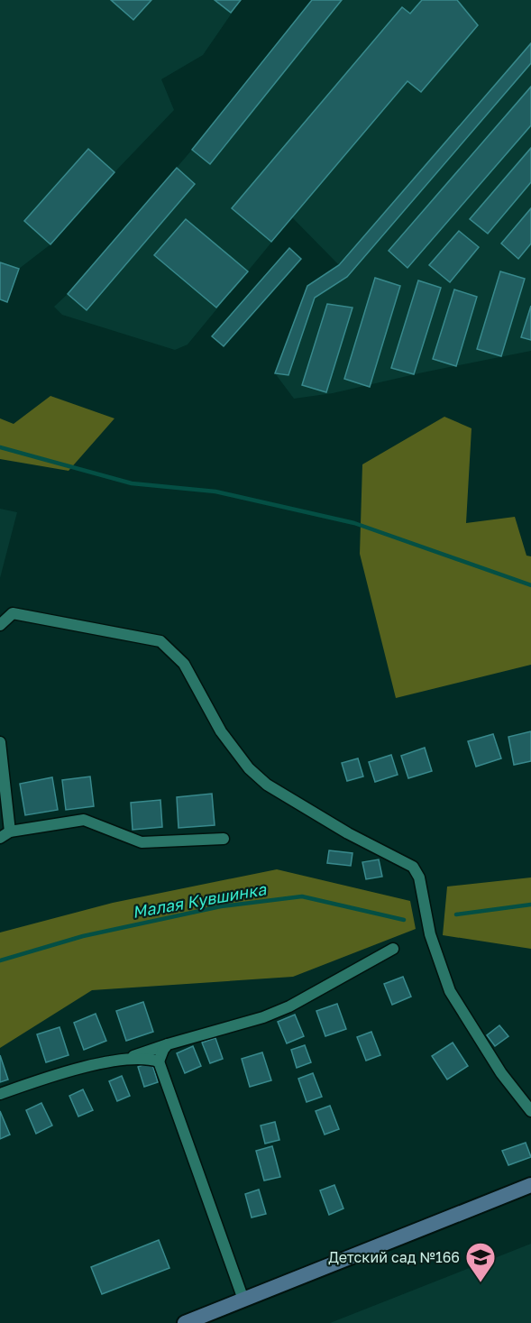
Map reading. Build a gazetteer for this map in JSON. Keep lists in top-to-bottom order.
{
  "water": ["Малая Кувшинка"],
  "places": {
    "school or university": ["Детский сад №166"]
  }
}
